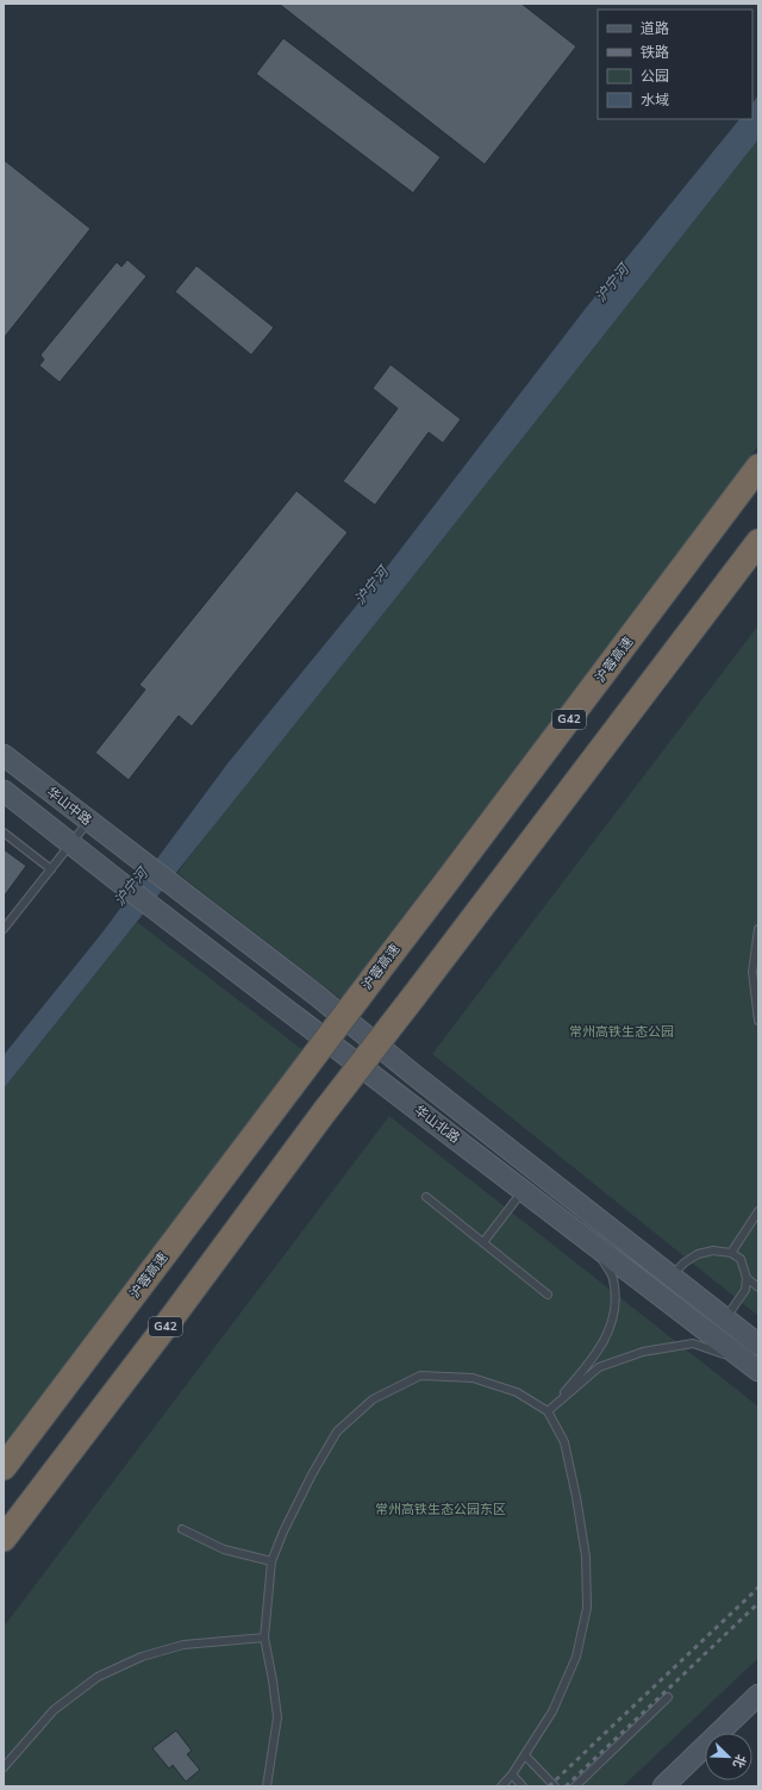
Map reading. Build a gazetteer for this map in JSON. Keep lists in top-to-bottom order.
{
  "streets": {
    "highway": ["沪蓉高速", "G42"],
    "main road": ["华山中路", "华山北路"]
  },
  "crossings": [
    ["华山中路", "华山北路"]
  ],
  "water": ["沪宁河"],
  "parks": ["常州高铁生态公园", "常州高铁生态公园东区"],
  "legend": [
    "道路",
    "铁路",
    "公园",
    "水域"
  ],
  "north": "bottom right"
}
